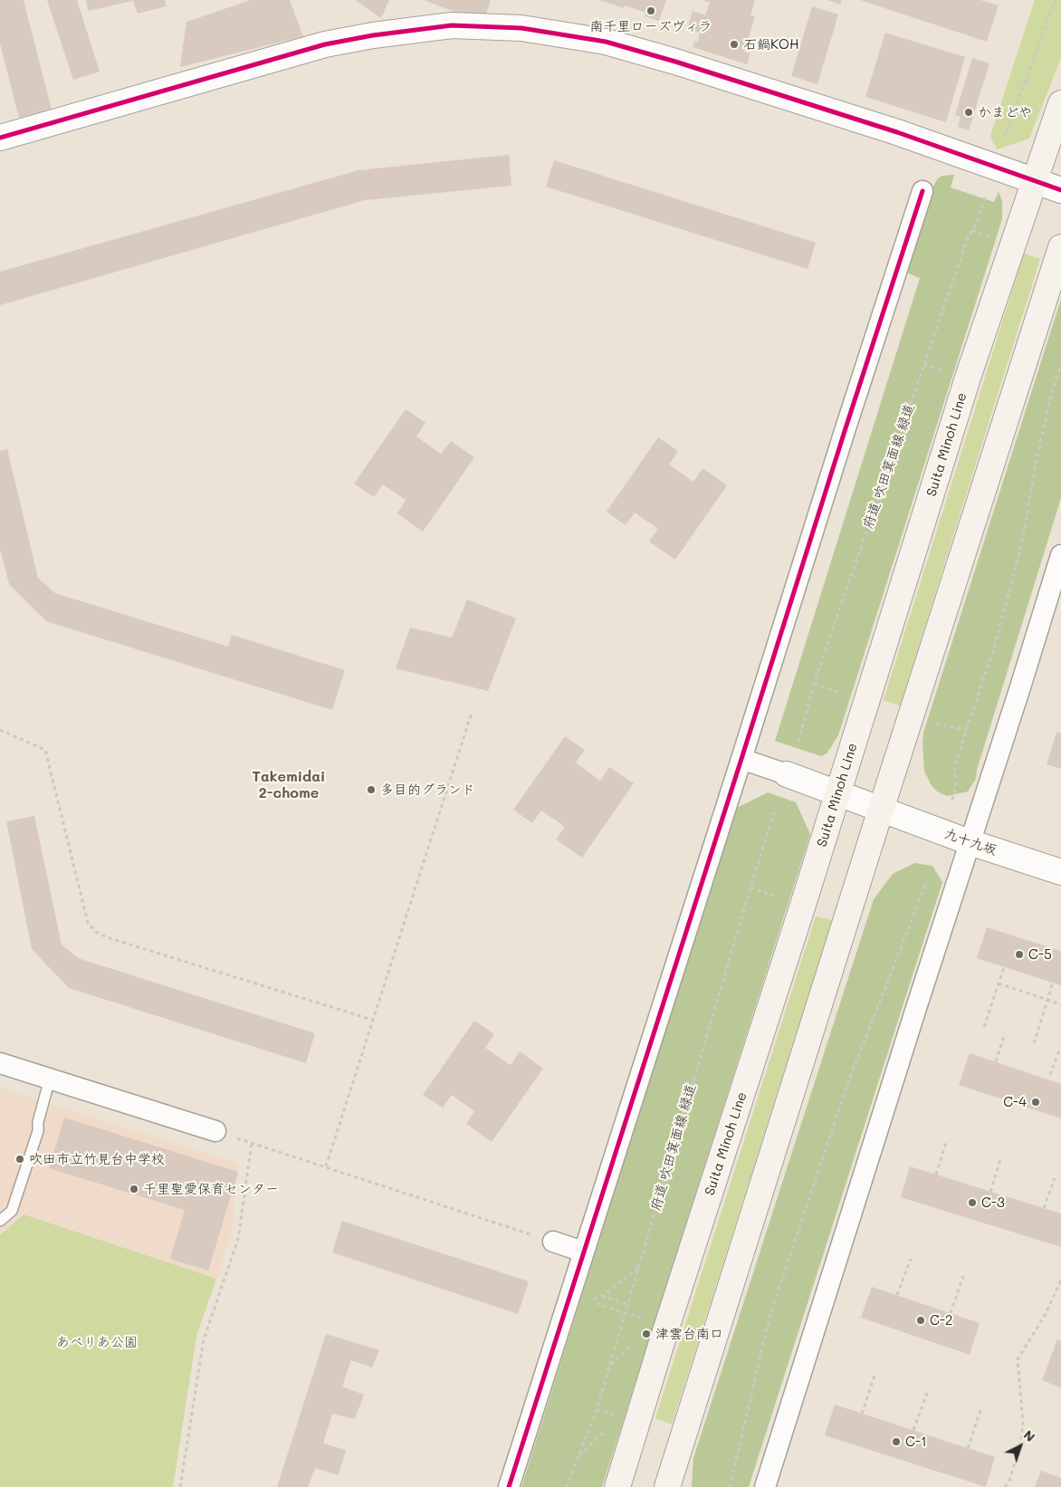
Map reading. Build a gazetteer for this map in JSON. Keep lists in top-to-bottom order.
{
  "streets": {
    "main road": ["Suita Minoh Line"],
    "street": ["九十九坂"],
    "path": ["府道 吹田箕面線 緑道"]
  },
  "crossings": [
    ["Suita Minoh Line", "九十九坂"]
  ],
  "districts": ["Takemidai 2-chome"],
  "parks": ["あべりあ公園"],
  "places": [
    "南千里ローズヴィラ",
    "石鍋KOH",
    "かまどや",
    "多目的グランド",
    "C-5",
    "C-4",
    "吹田市立竹見台中学校",
    "千里聖愛保育センター",
    "C-3",
    "C-2",
    "津雲台南口",
    "C-1"
  ],
  "north": "top right"
}
